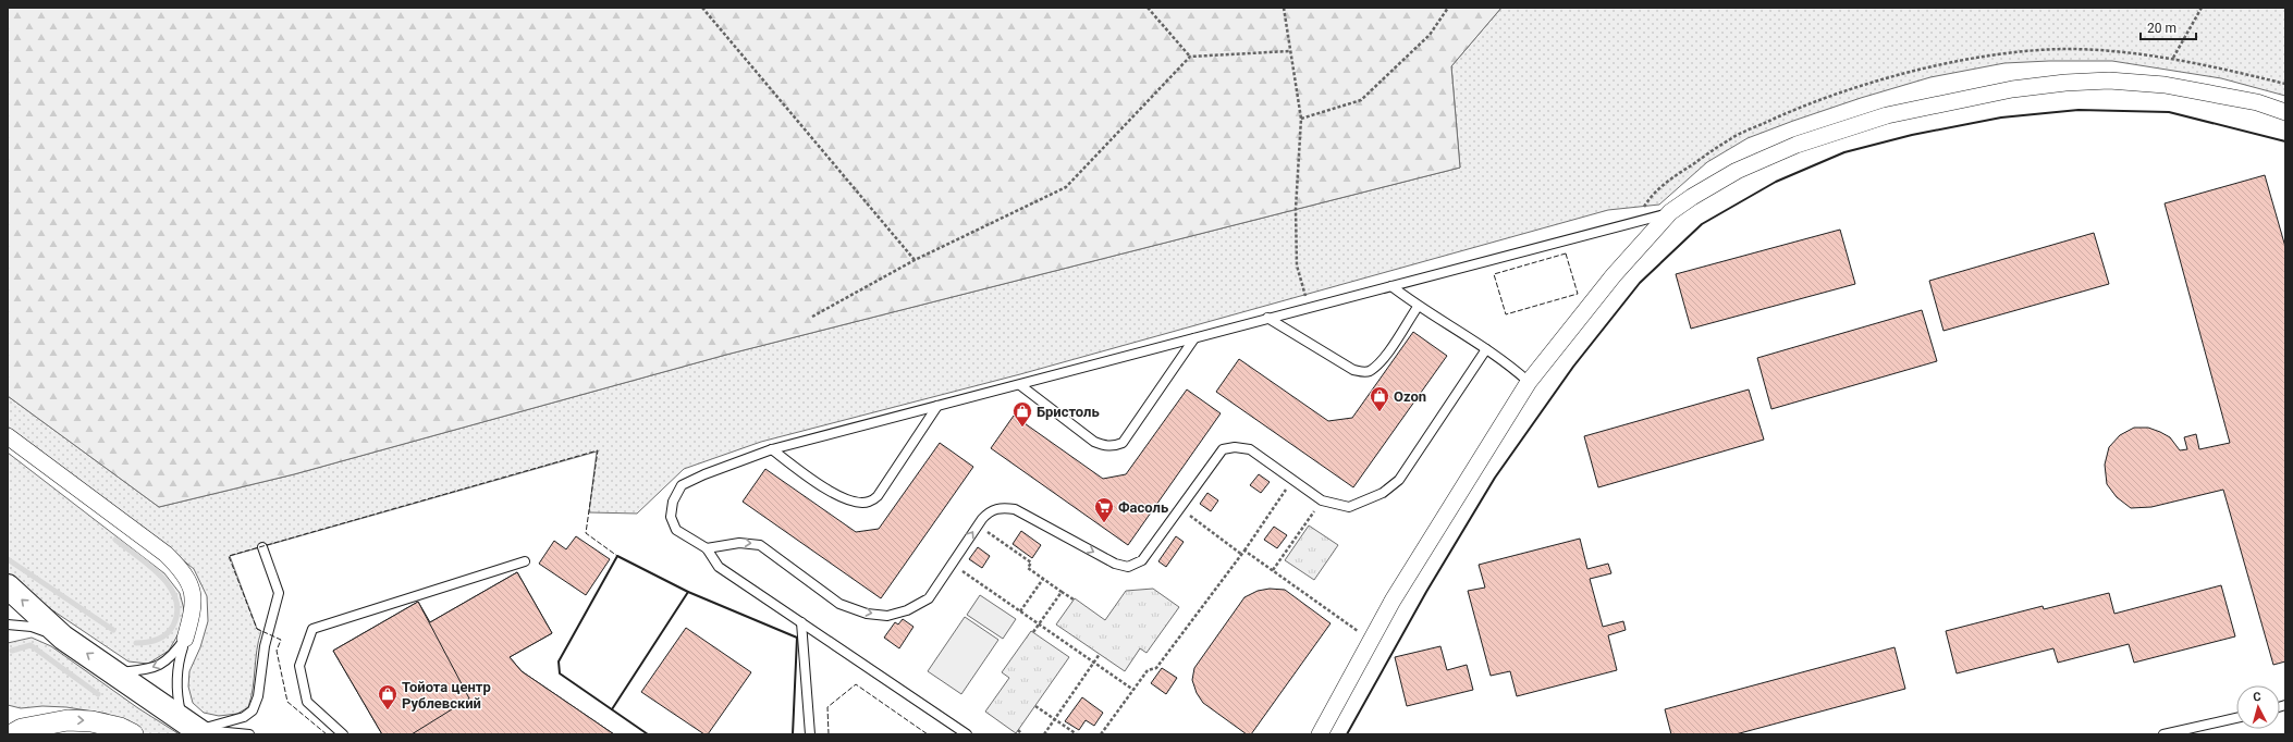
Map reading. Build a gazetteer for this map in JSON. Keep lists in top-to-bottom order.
{
  "places": {
    "shop": ["Ozon", "Бристоль", "Тойота центр Рублевский"],
    "supermarket": ["Фасоль"]
  },
  "scale_bar": "20 m",
  "north": "top"
}
